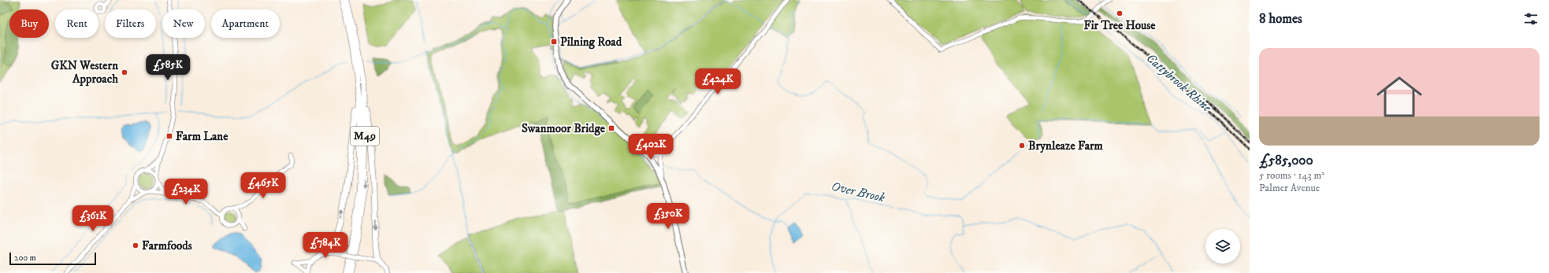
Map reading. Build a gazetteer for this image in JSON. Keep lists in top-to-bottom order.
{
  "streets": {
    "highway": ["M49"]
  },
  "water": ["Cattybrook Rhine", "Over Brook"],
  "places": {
    "other": [
      "Fir Tree House",
      "GKN Western Approach",
      "Brynleaze Farm",
      "Farmfoods"
    ],
    "transit": ["Pilning Road", "Swanmoor Bridge", "Farm Lane"]
  },
  "scale_bar": "200 m",
  "page": {
    "heading": "8 homes",
    "chip": [
      "Buy",
      "Rent",
      "Filters",
      "New",
      "Apartment"
    ],
    "list": [
      {
        "name": "£585,000",
        "note": "5 rooms · 143 m² · Palmer Avenue"
      }
    ],
    "price": [
      "£585K",
      "£424K",
      "£402K",
      "£465K",
      "£234K",
      "£350K",
      "£361K",
      "£784K"
    ],
    "scale": "200 m"
  }
}
